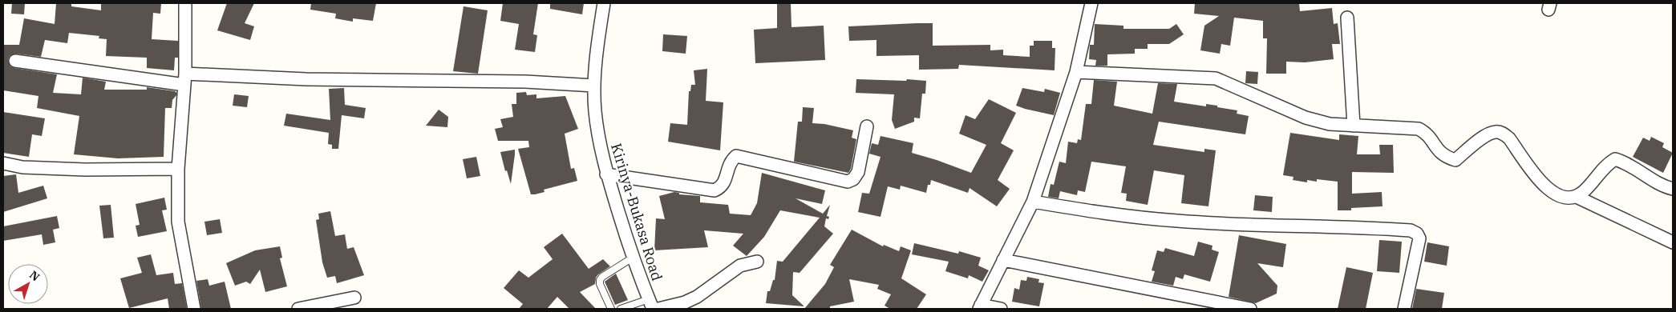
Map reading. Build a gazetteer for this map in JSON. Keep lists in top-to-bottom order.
{
  "streets": {
    "street": ["Kirinya-Bukasa Road"]
  },
  "north": "top right"
}
